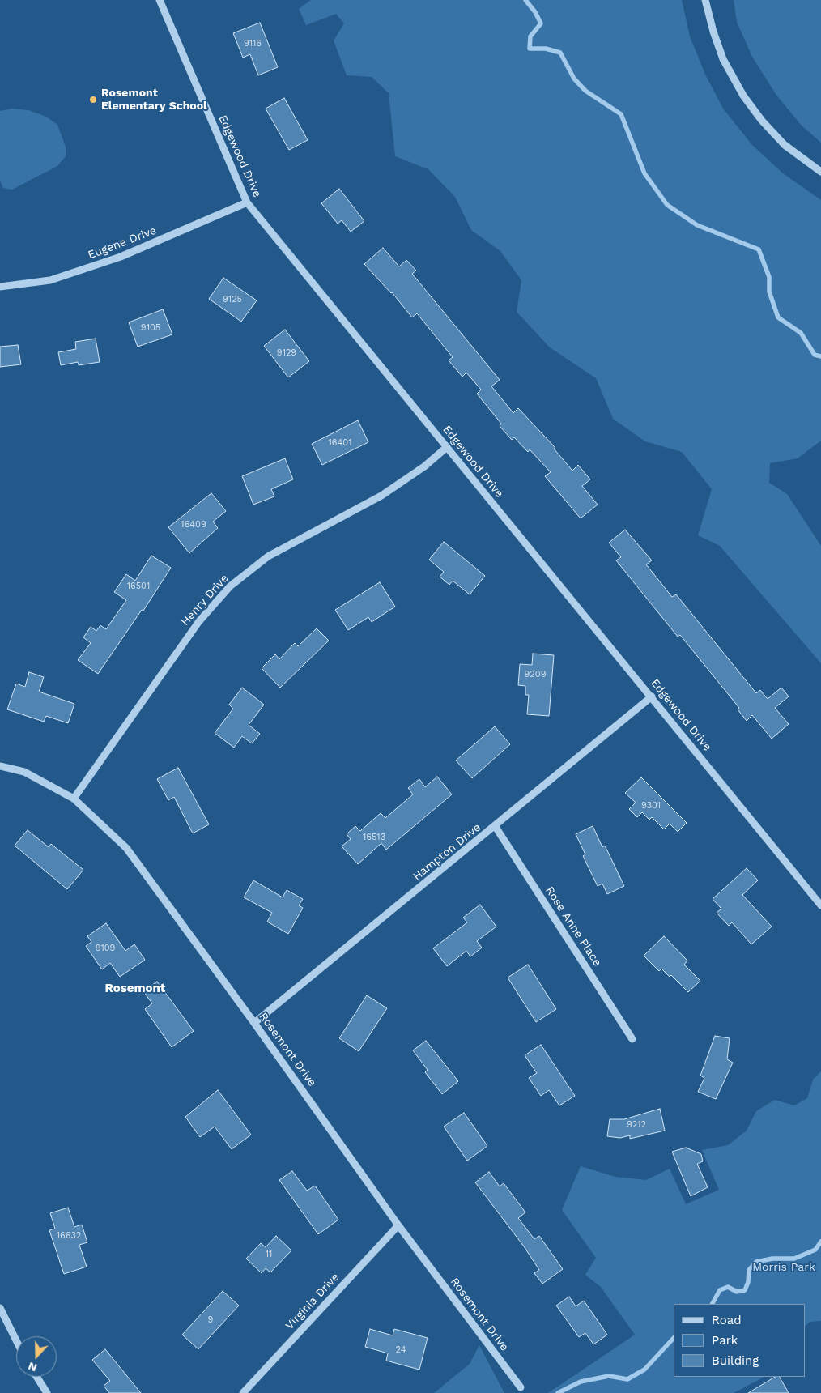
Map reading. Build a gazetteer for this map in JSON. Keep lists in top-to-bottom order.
{
  "streets": {
    "street": [
      "Edgewood Drive",
      "Eugene Drive",
      "Henry Drive",
      "Hampton Drive",
      "Rose Anne Place",
      "Rosemont Drive",
      "Virginia Drive"
    ]
  },
  "crossings": [
    ["Edgewood Drive", "Eugene Drive"],
    ["Edgewood Drive", "Henry Drive"],
    ["Edgewood Drive", "Hampton Drive"],
    ["Henry Drive", "Rosemont Drive"],
    ["Hampton Drive", "Rose Anne Place"],
    ["Hampton Drive", "Rosemont Drive"],
    ["Rosemont Drive", "Virginia Drive"]
  ],
  "districts": ["Rosemont"],
  "parks": ["Morris Park"],
  "places": ["Rosemont Elementary School"],
  "house_numbers": [
    "9116",
    "9125",
    "9105",
    "9129",
    "16401",
    "16409",
    "16501",
    "9209",
    "9301",
    "16513",
    "9109",
    "9212",
    "16632",
    "11",
    "9",
    "24"
  ],
  "legend": ["Road", "Park", "Building"],
  "north": "bottom"
}
